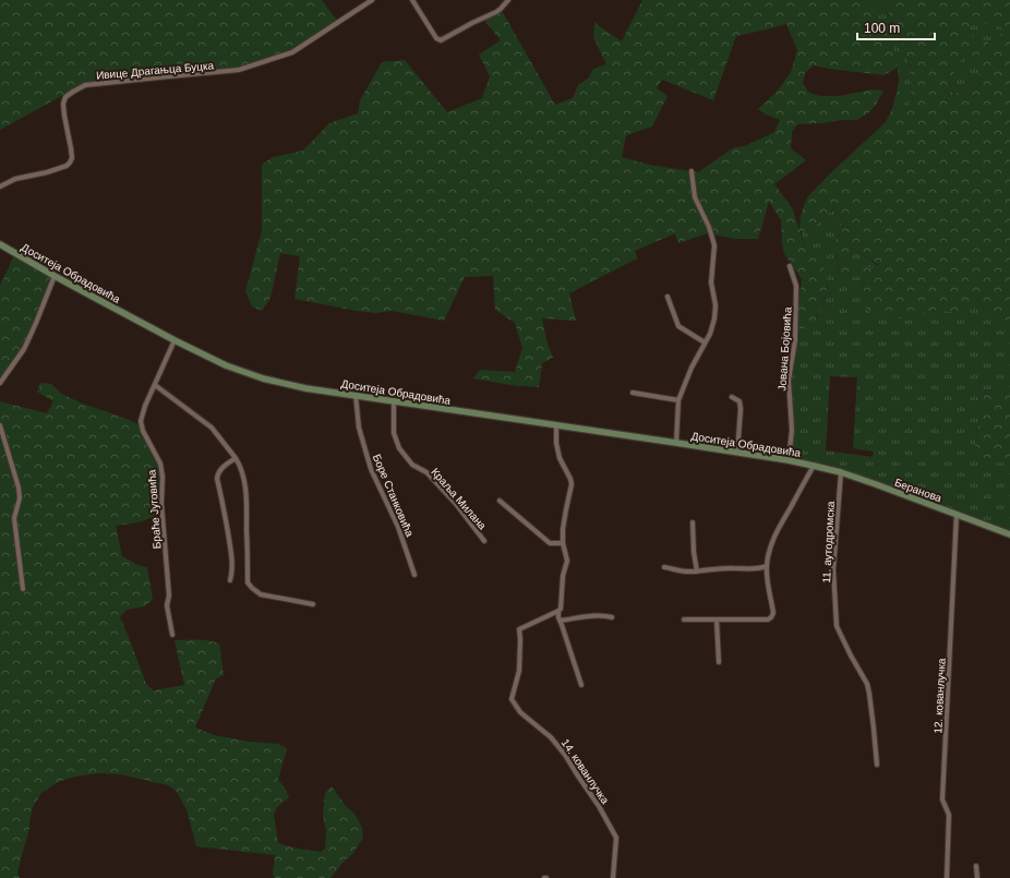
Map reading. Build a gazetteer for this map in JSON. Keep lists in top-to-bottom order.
{
  "streets": {
    "main road": ["Доситеја Обрадовића", "Беранова"],
    "street": [
      "Ивице Драгањца Буцка",
      "Јована Бојовића",
      "Боре Станковића",
      "Краља Милана",
      "Браће Југовића",
      "11. аутодромска",
      "12. кованлучка",
      "14. кованлучка"
    ]
  },
  "crossings": [
    ["Доситеја Обрадовића", "Јована Бојовића"],
    ["Доситеја Обрадовића", "Беранова"],
    ["Доситеја Обрадовића", "Боре Станковића"],
    ["Доситеја Обрадовића", "Краља Милана"],
    ["Доситеја Обрадовића", "Браће Југовића"],
    ["Беранова", "11. аутодромска"],
    ["Беранова", "12. кованлучка"]
  ],
  "scale_bar": "100 m"
}
